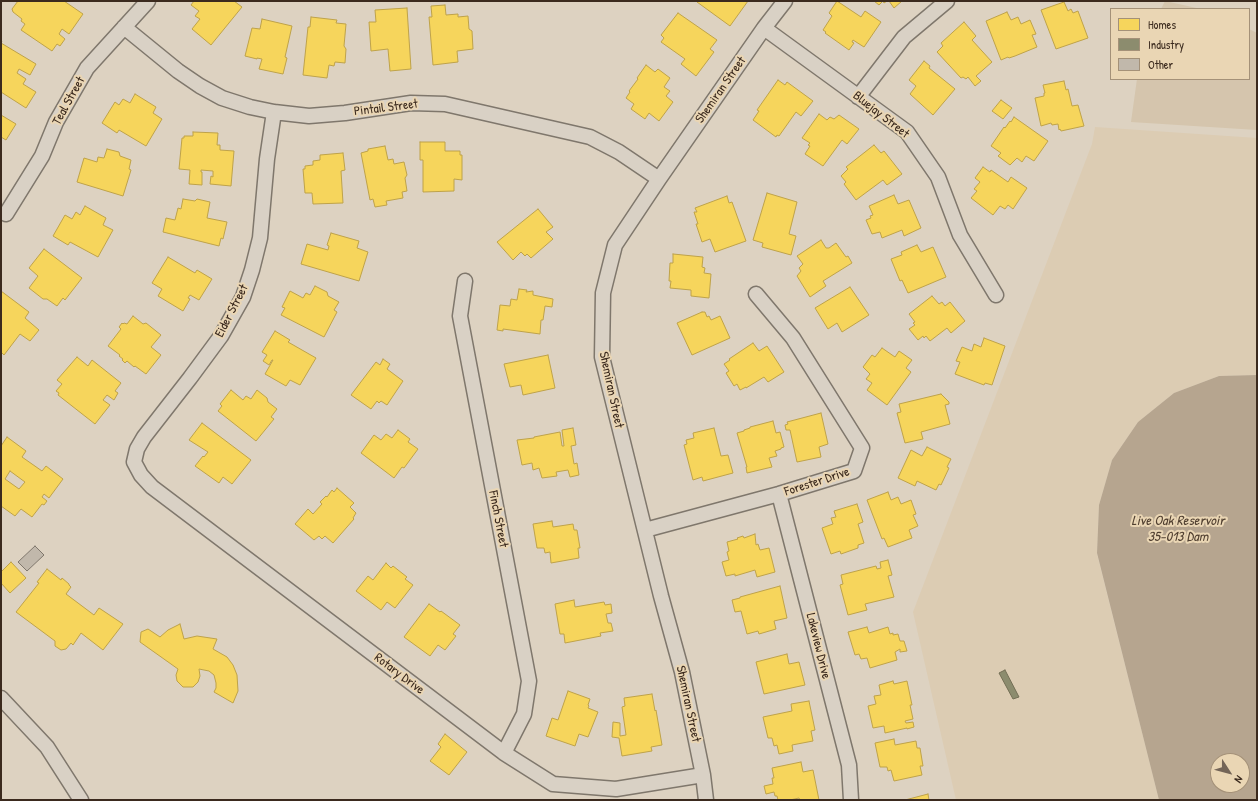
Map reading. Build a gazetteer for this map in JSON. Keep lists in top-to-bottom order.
{
  "streets": {
    "street": [
      "Shemiran Street",
      "Teal Street",
      "Pintail Street",
      "Bluejay Street",
      "Eider Street",
      "Forester Drive",
      "Finch Street",
      "Lakeview Drive",
      "Rotary Drive"
    ]
  },
  "crossings": [
    ["Shemiran Street", "Pintail Street"],
    ["Shemiran Street", "Bluejay Street"],
    ["Shemiran Street", "Forester Drive"],
    ["Shemiran Street", "Rotary Drive"],
    ["Teal Street", "Pintail Street"],
    ["Pintail Street", "Eider Street"],
    ["Eider Street", "Rotary Drive"],
    ["Forester Drive", "Lakeview Drive"],
    ["Finch Street", "Rotary Drive"]
  ],
  "water": ["Live Oak Reservoir 35-013 Dam"],
  "legend": ["Homes", "Industry", "Other"],
  "north": "bottom right"
}
